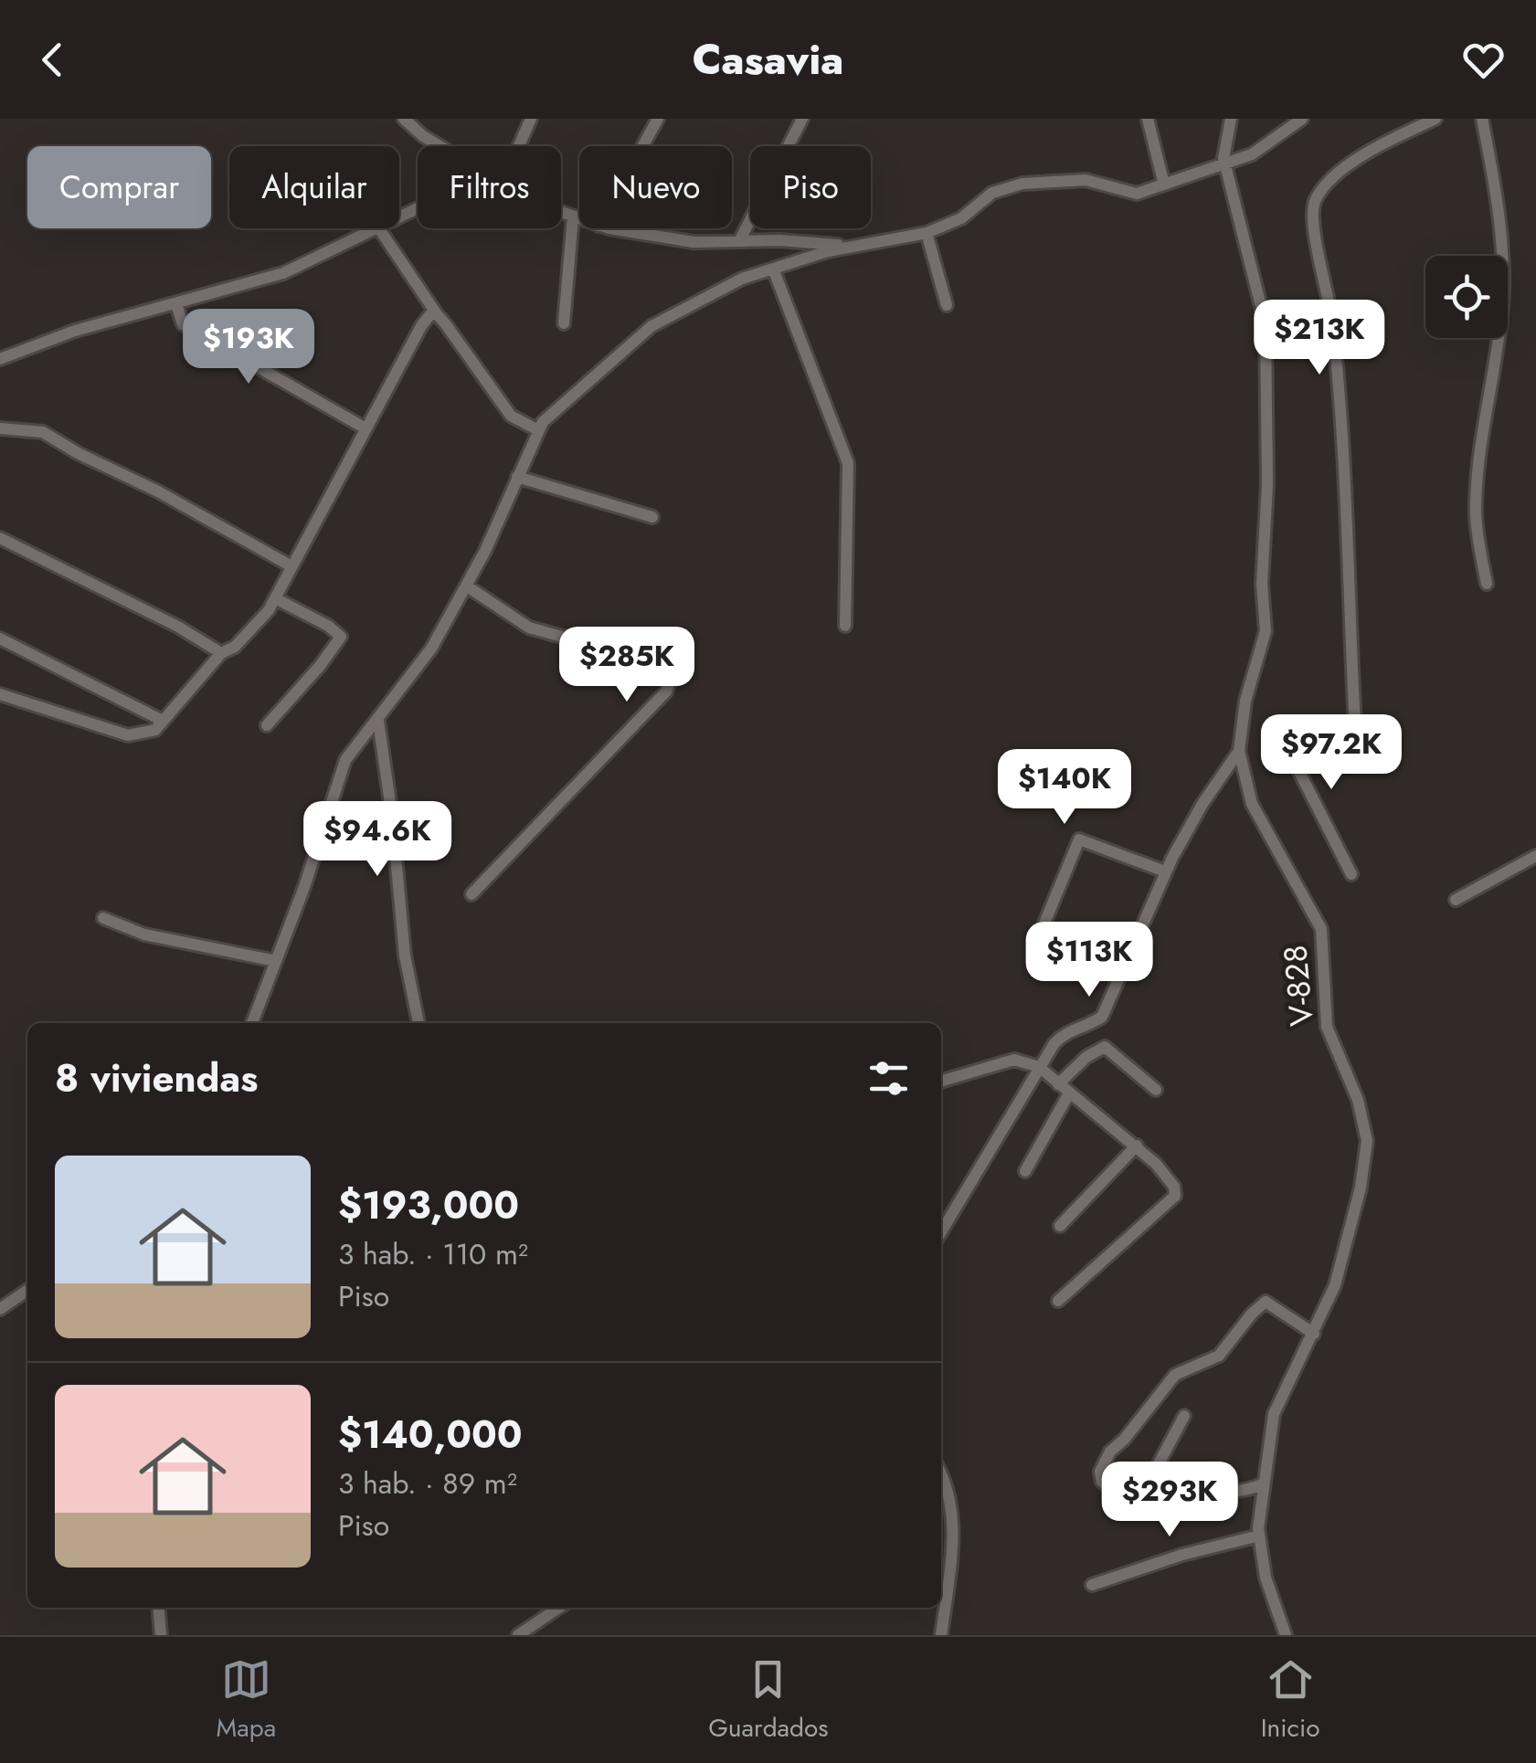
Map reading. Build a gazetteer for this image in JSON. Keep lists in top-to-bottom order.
{
  "streets": {
    "street": ["V-828"]
  },
  "page": {
    "header": "Casavia",
    "chip": [
      "Comprar",
      "Alquilar",
      "Filtros",
      "Nuevo",
      "Piso"
    ],
    "price": [
      "$213K",
      "$193K",
      "$285K",
      "$97.2K",
      "$140K",
      "$94.6K",
      "$113K",
      "$293K"
    ],
    "heading": "8 viviendas",
    "list": [
      {
        "name": "$193,000",
        "note": "3 hab. · 110 m² · Piso"
      },
      {
        "name": "$140,000",
        "note": "3 hab. · 89 m² · Piso"
      }
    ],
    "tabs": ["Mapa", "Guardados", "Inicio"]
  }
}
